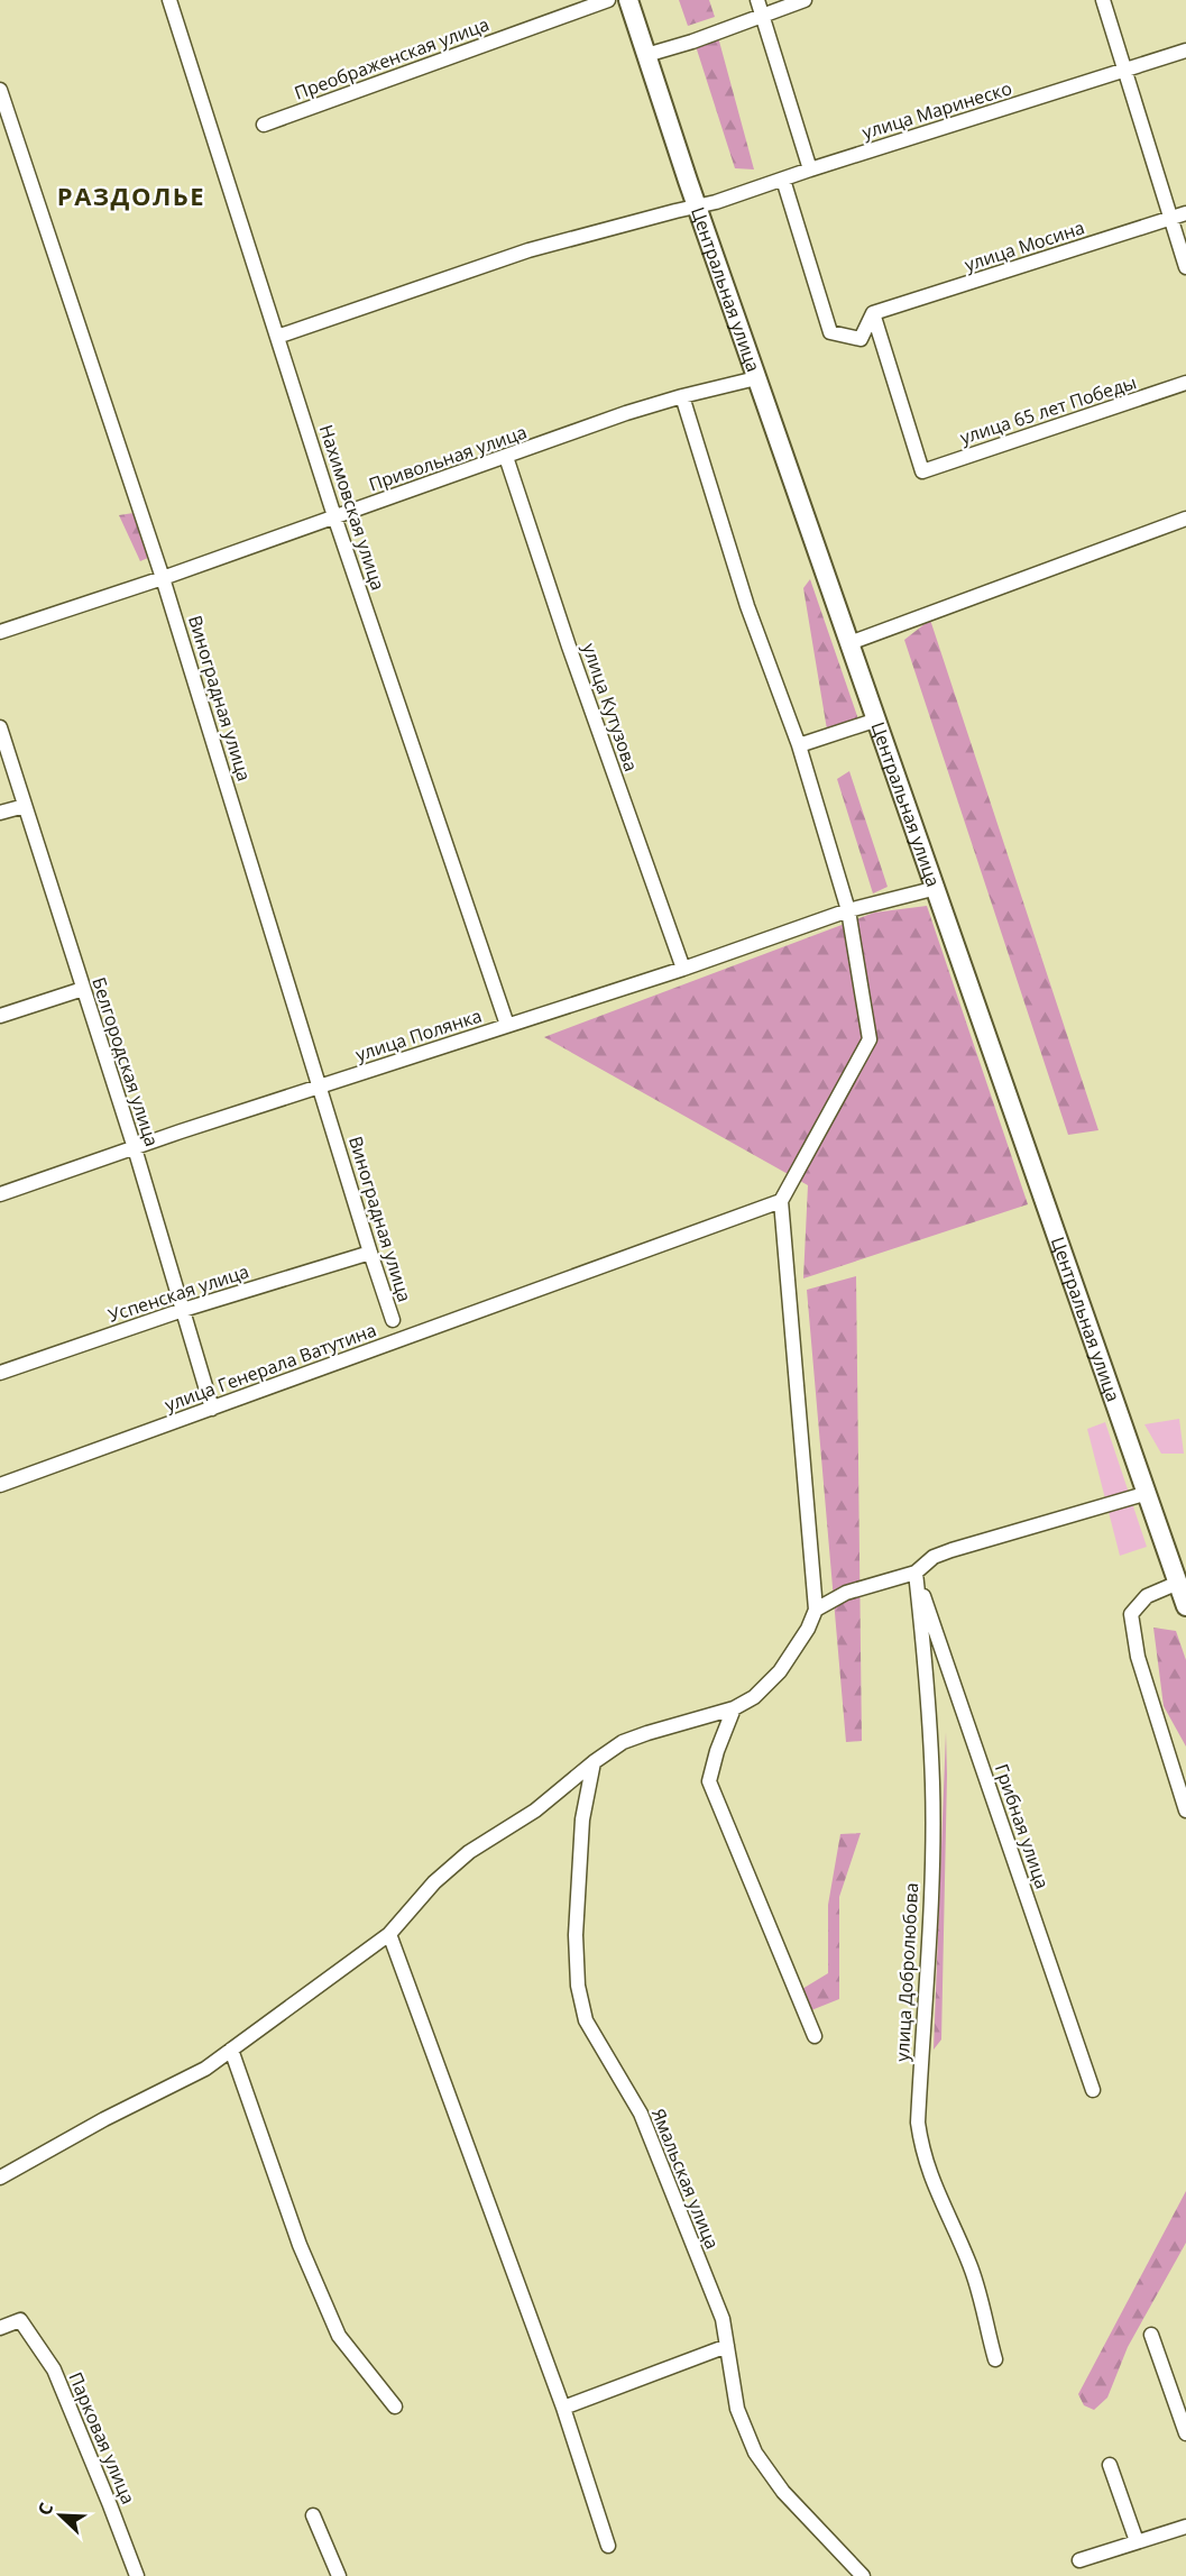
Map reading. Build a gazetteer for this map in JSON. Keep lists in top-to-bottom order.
{
  "streets": {
    "main road": ["Центральная улица"],
    "street": [
      "Преображенская улица",
      "улица Маринеско",
      "улица Мосина",
      "улица 65 лет Победы",
      "Привольная улица",
      "Нахимовская улица",
      "Виноградная улица",
      "улица Кутузова",
      "улица Полянка",
      "Белгородская улица",
      "Успенская улица",
      "улица Генерала Ватутина",
      "Грибная улица",
      "улица Добролюбова",
      "Ямальская улица",
      "Парковая улица"
    ]
  },
  "crossings": [
    ["улица Маринеско", "Центральная улица"],
    ["улица Мосина", "улица 65 лет Победы"],
    ["Центральная улица", "Привольная улица"],
    ["Центральная улица", "улица Полянка"],
    ["Привольная улица", "Нахимовская улица"],
    ["Привольная улица", "Виноградная улица"],
    ["Привольная улица", "улица Кутузова"],
    ["Нахимовская улица", "улица Полянка"],
    ["Виноградная улица", "улица Полянка"],
    ["Виноградная улица", "Успенская улица"],
    ["улица Кутузова", "улица Полянка"],
    ["улица Полянка", "Белгородская улица"],
    ["Белгородская улица", "Успенская улица"],
    ["Белгородская улица", "улица Генерала Ватутина"],
    ["Грибная улица", "улица Добролюбова"]
  ],
  "districts": ["РАЗДОЛЬЕ"],
  "north": "top left"
}
